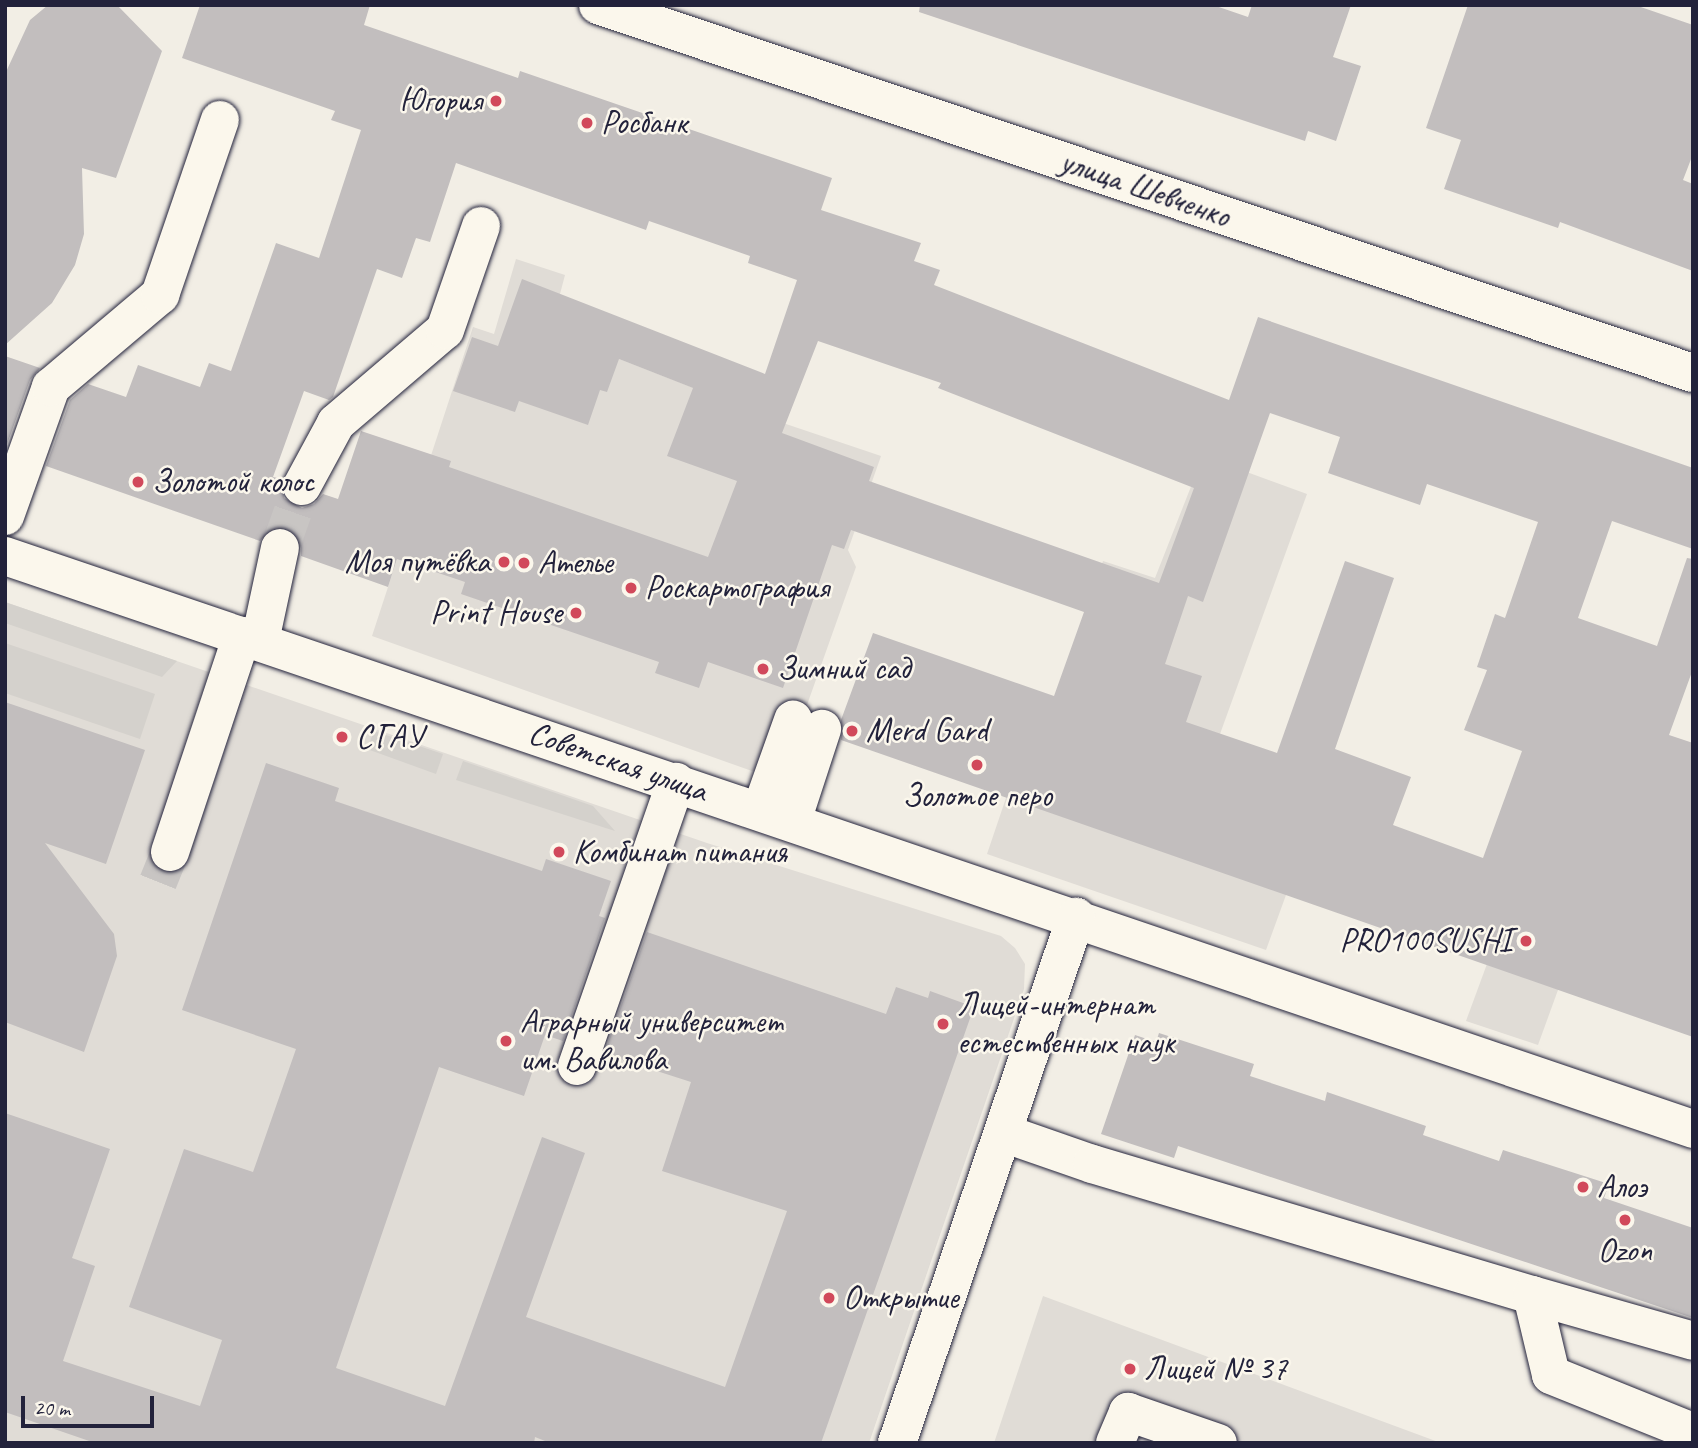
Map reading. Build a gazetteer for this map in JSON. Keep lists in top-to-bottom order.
{
  "streets": {
    "street": ["улица Шевченко", "Советская улица"]
  },
  "places": [
    "Югория",
    "Росбанк",
    "Золотой колос",
    "Моя путёвка",
    "Ателье",
    "Роскартография",
    "Print House",
    "Зимний сад",
    "Merd Gard",
    "СГАУ",
    "Золотое перо",
    "Комбинат питания",
    "PRO100SUSHI",
    "Лицей-интернат естественных наук",
    "Аграрный университет им. Вавилова",
    "Алоэ",
    "Ozon",
    "Открытие",
    "Лицей № 37"
  ],
  "scale_bar": "20 m"
}
